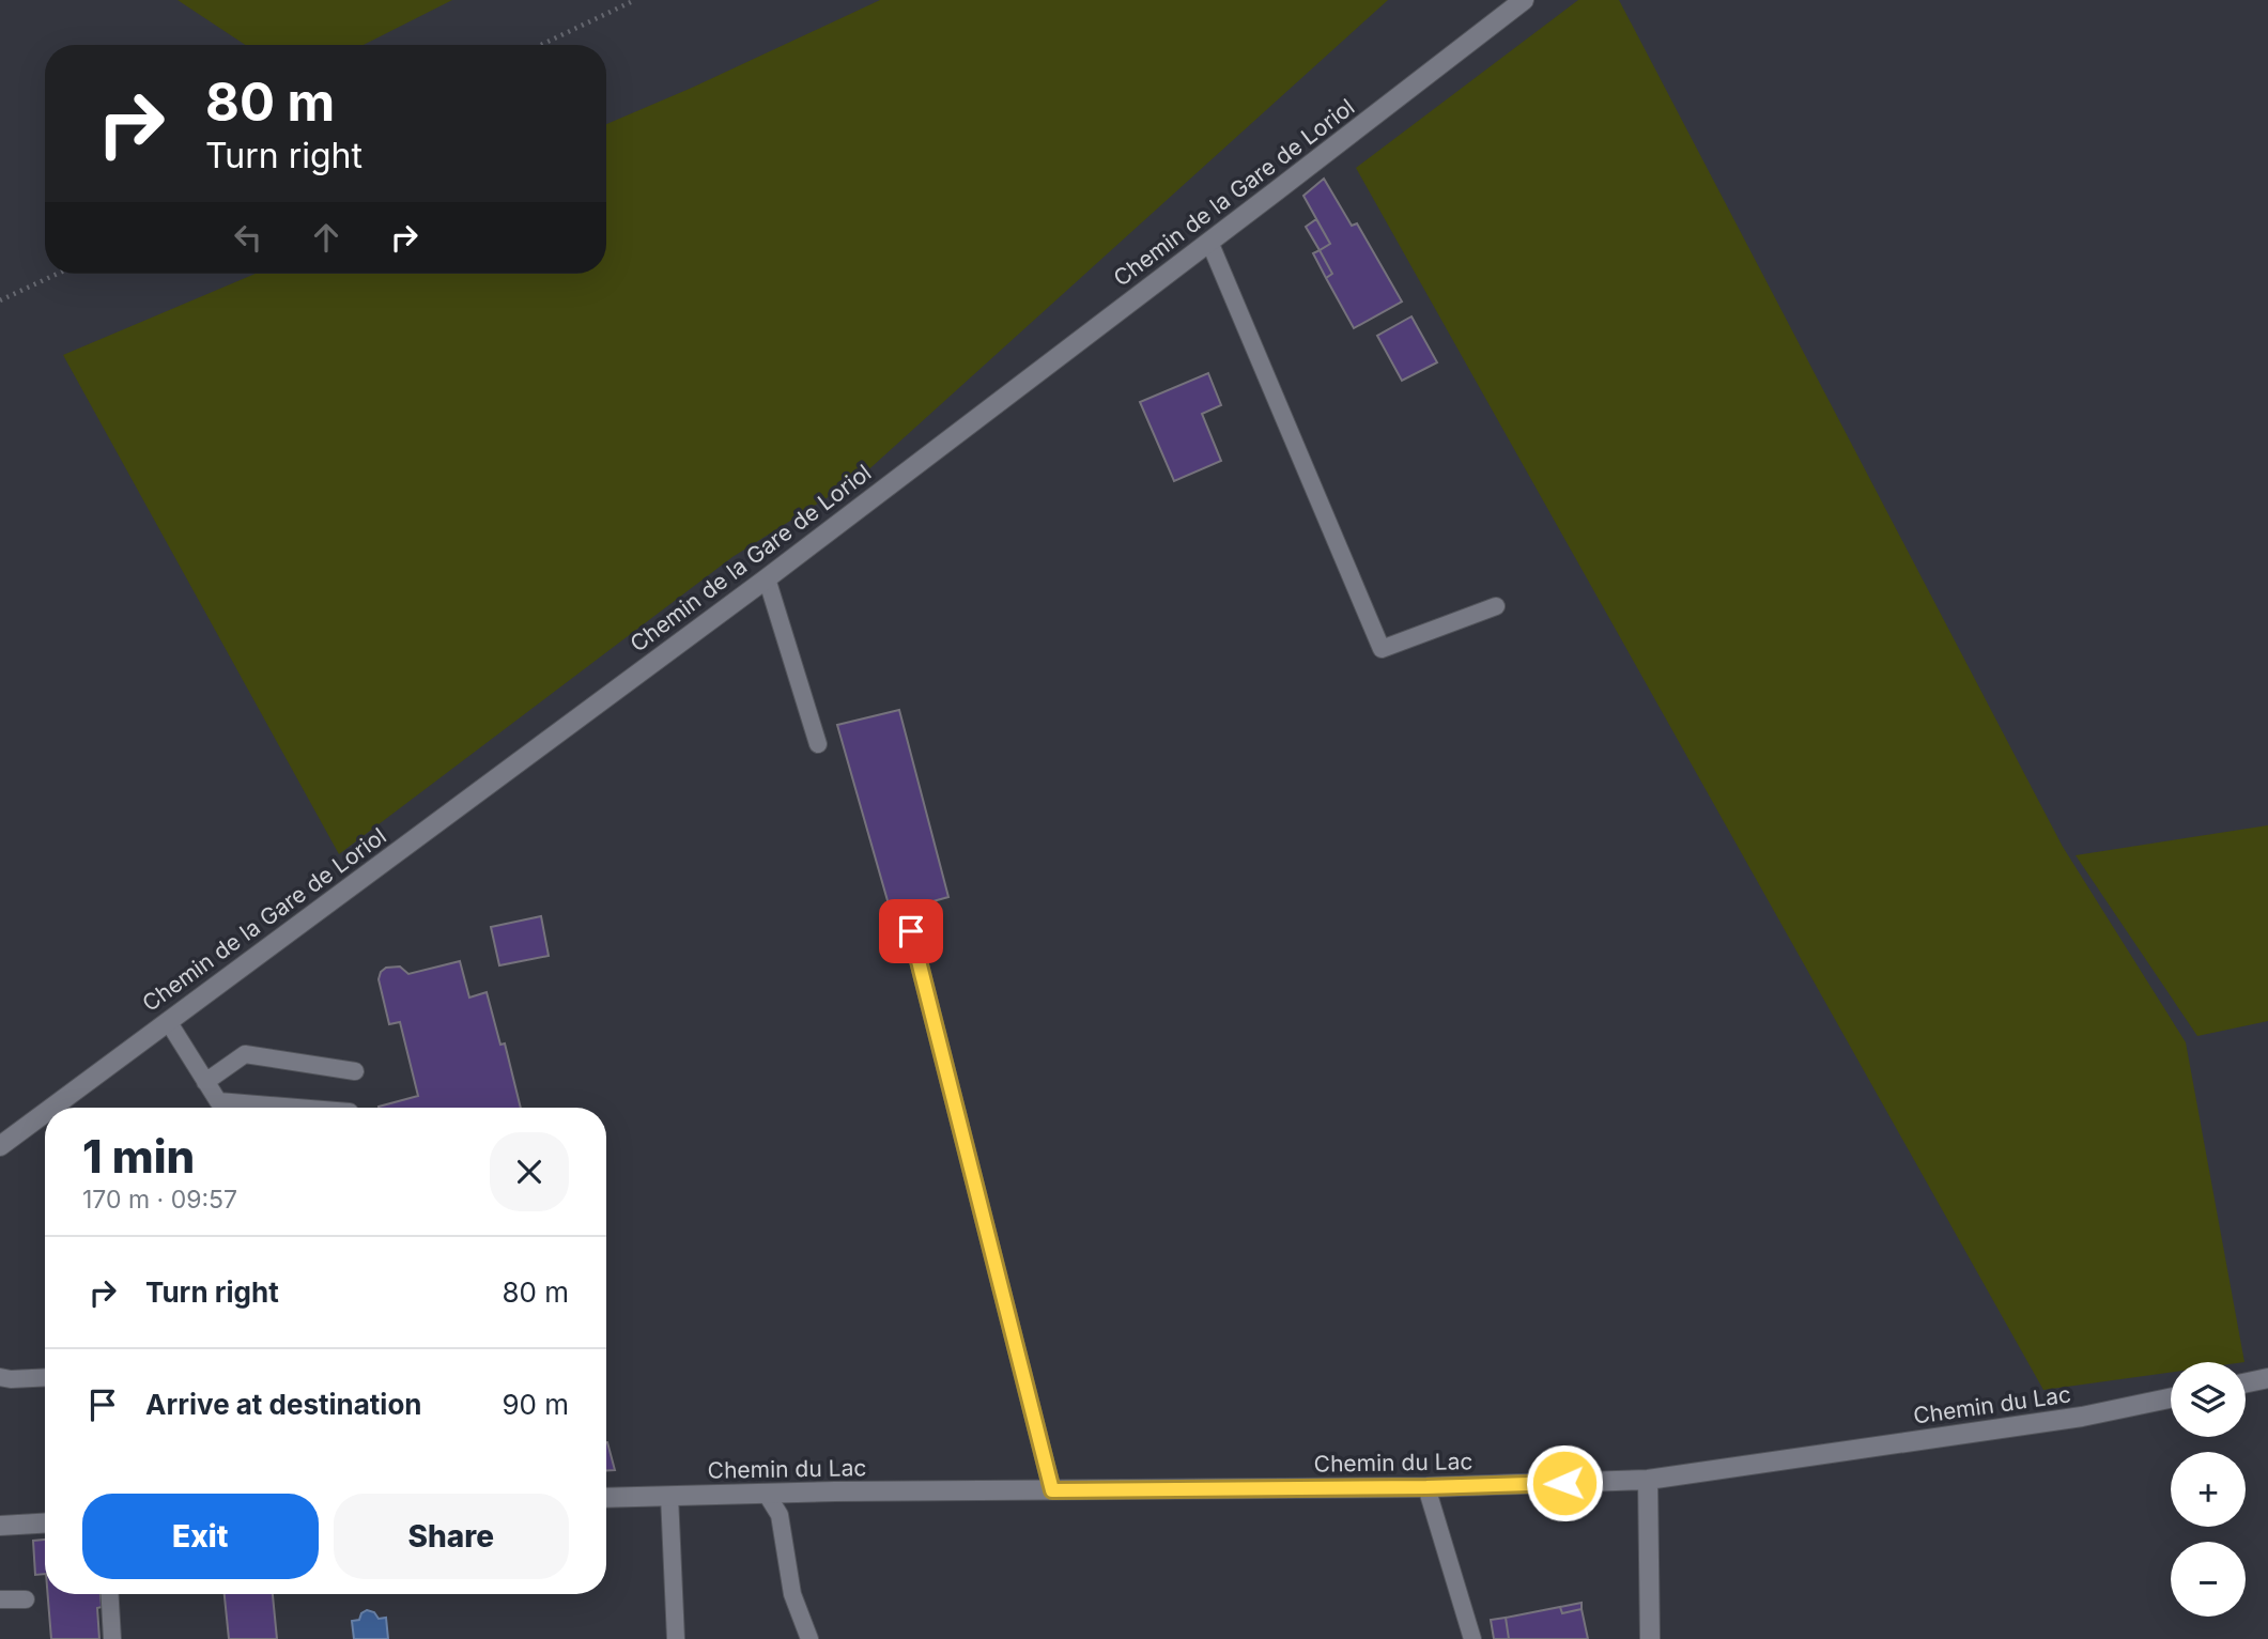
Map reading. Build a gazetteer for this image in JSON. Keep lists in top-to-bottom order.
{
  "streets": {
    "street": ["Chemin de la Gare de Loriol", "Chemin du Lac"]
  },
  "page": {
    "turn": ["80 m", "Turn right"],
    "heading": ["1 min", "170 m · 09:57"],
    "list": [
      {
        "name": "Turn right",
        "value": "80 m"
      },
      {
        "name": "Arrive at destination",
        "value": "90 m"
      }
    ],
    "map_buttons": ["+", "−"],
    "buttons": ["Exit", "Share"]
  }
}
